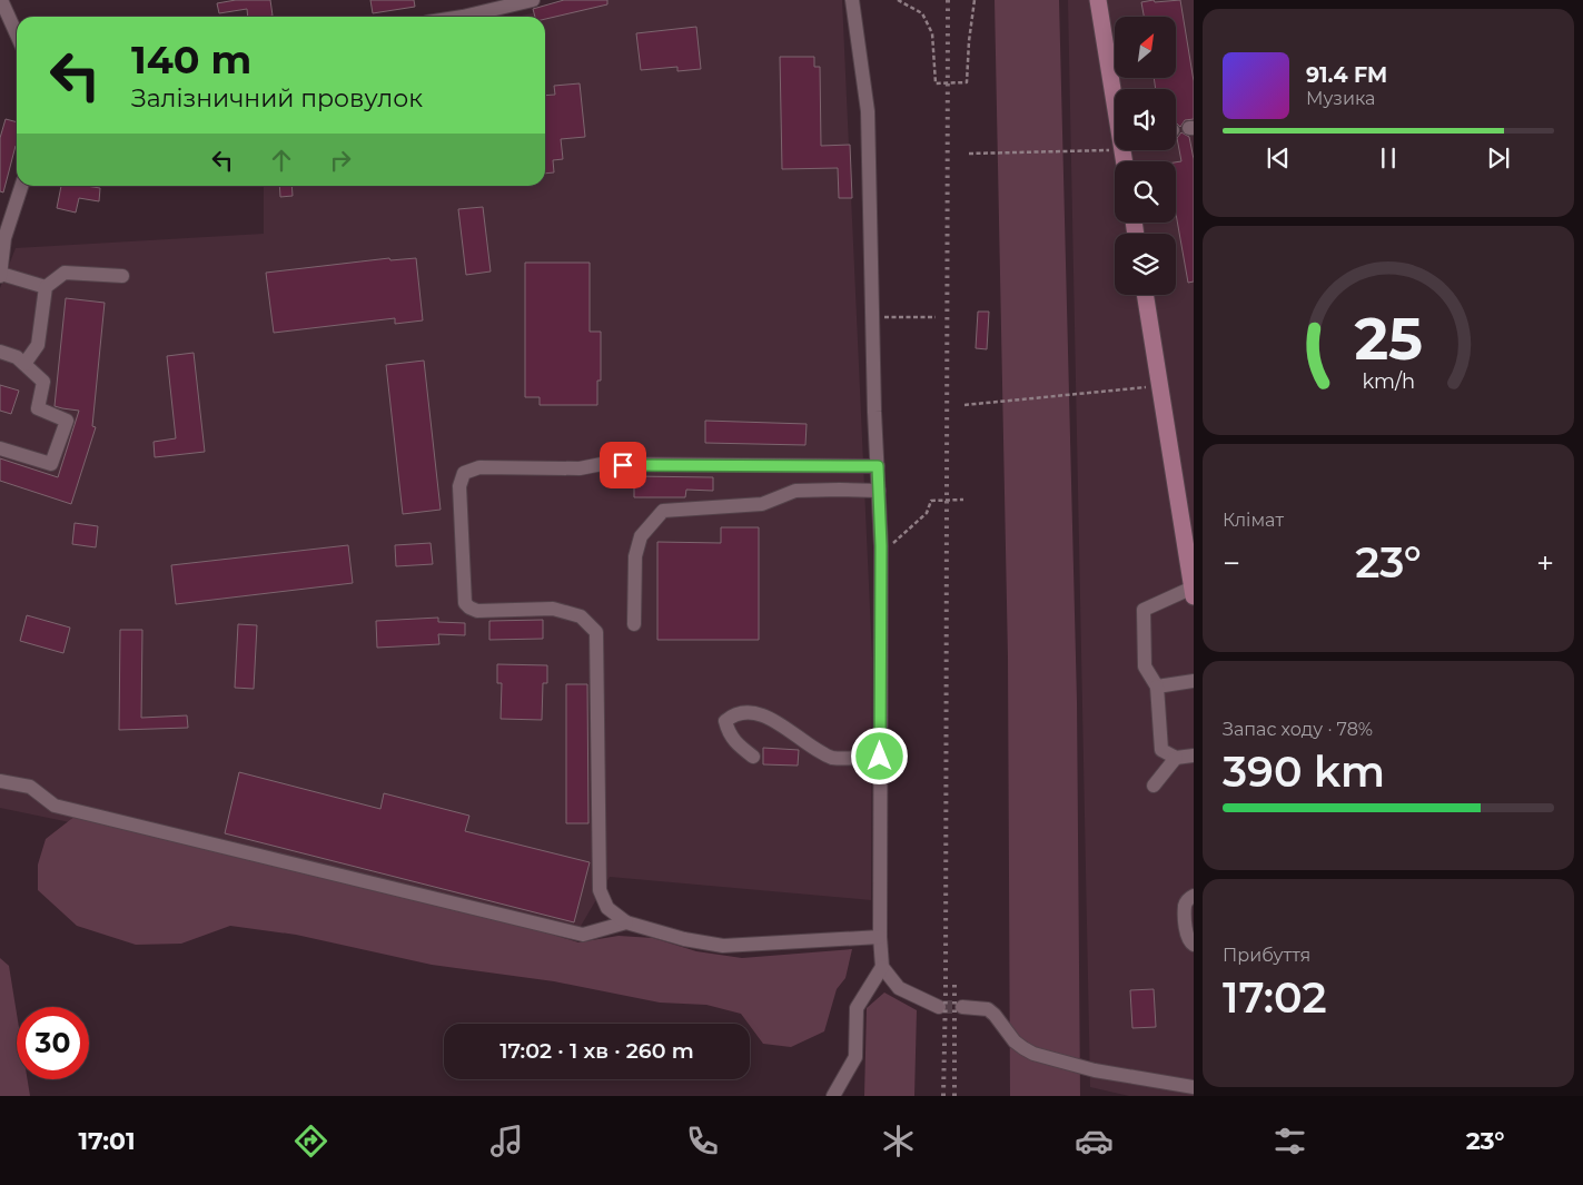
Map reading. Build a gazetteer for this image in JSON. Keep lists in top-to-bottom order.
{
  "north": "top right",
  "page": {
    "turn": ["140 m", "Залізничний провулок"],
    "song": ["91.4 FM", "Музика"],
    "tile": [
      "Клімат",
      ["Запас ходу · 78%", "390 km"],
      ["Прибуття", "17:02"]
    ],
    "heat": ["−", "23°", "+"],
    "limit": "30",
    "trip": "17:02 · 1 хв · 260 m",
    "tabs": ["17:01", "23°"],
    "gauge": ["25", "km/h"]
  }
}
